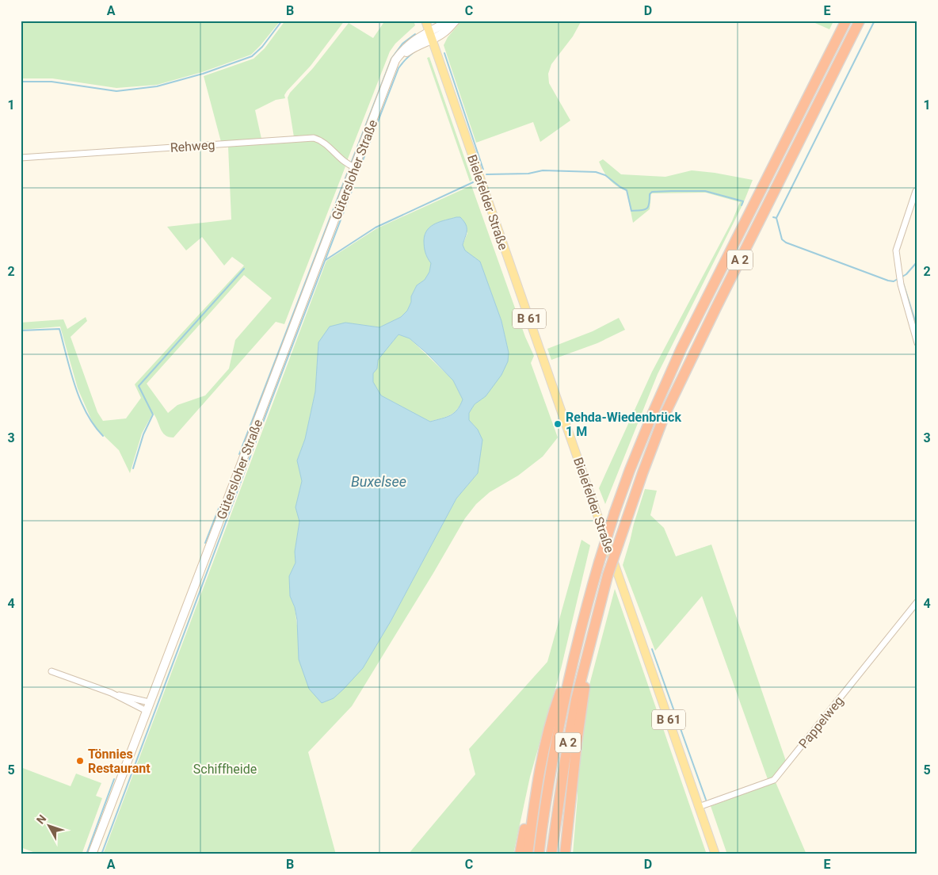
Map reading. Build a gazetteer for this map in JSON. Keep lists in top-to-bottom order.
{
  "streets": {
    "highway": ["A 2"],
    "main road": ["Gütersloher Straße", "Bielefelder Straße", "B 61"],
    "street": ["Rehweg", "Pappelweg"]
  },
  "crossings": [
    ["Rehweg", "Gütersloher Straße"],
    ["Gütersloher Straße", "Bielefelder Straße"],
    ["Bielefelder Straße", "Pappelweg"]
  ],
  "water": ["Buxelsee"],
  "parks": ["Schiffheide"],
  "places": ["Rehda-Wiedenbrück 1 M", "Tönnies Restaurant"],
  "north": "top left",
  "grid": {
    "columns": [
      "A",
      "B",
      "C",
      "D",
      "E"
    ],
    "rows": [
      "1",
      "2",
      "3",
      "4",
      "5"
    ]
  }
}
